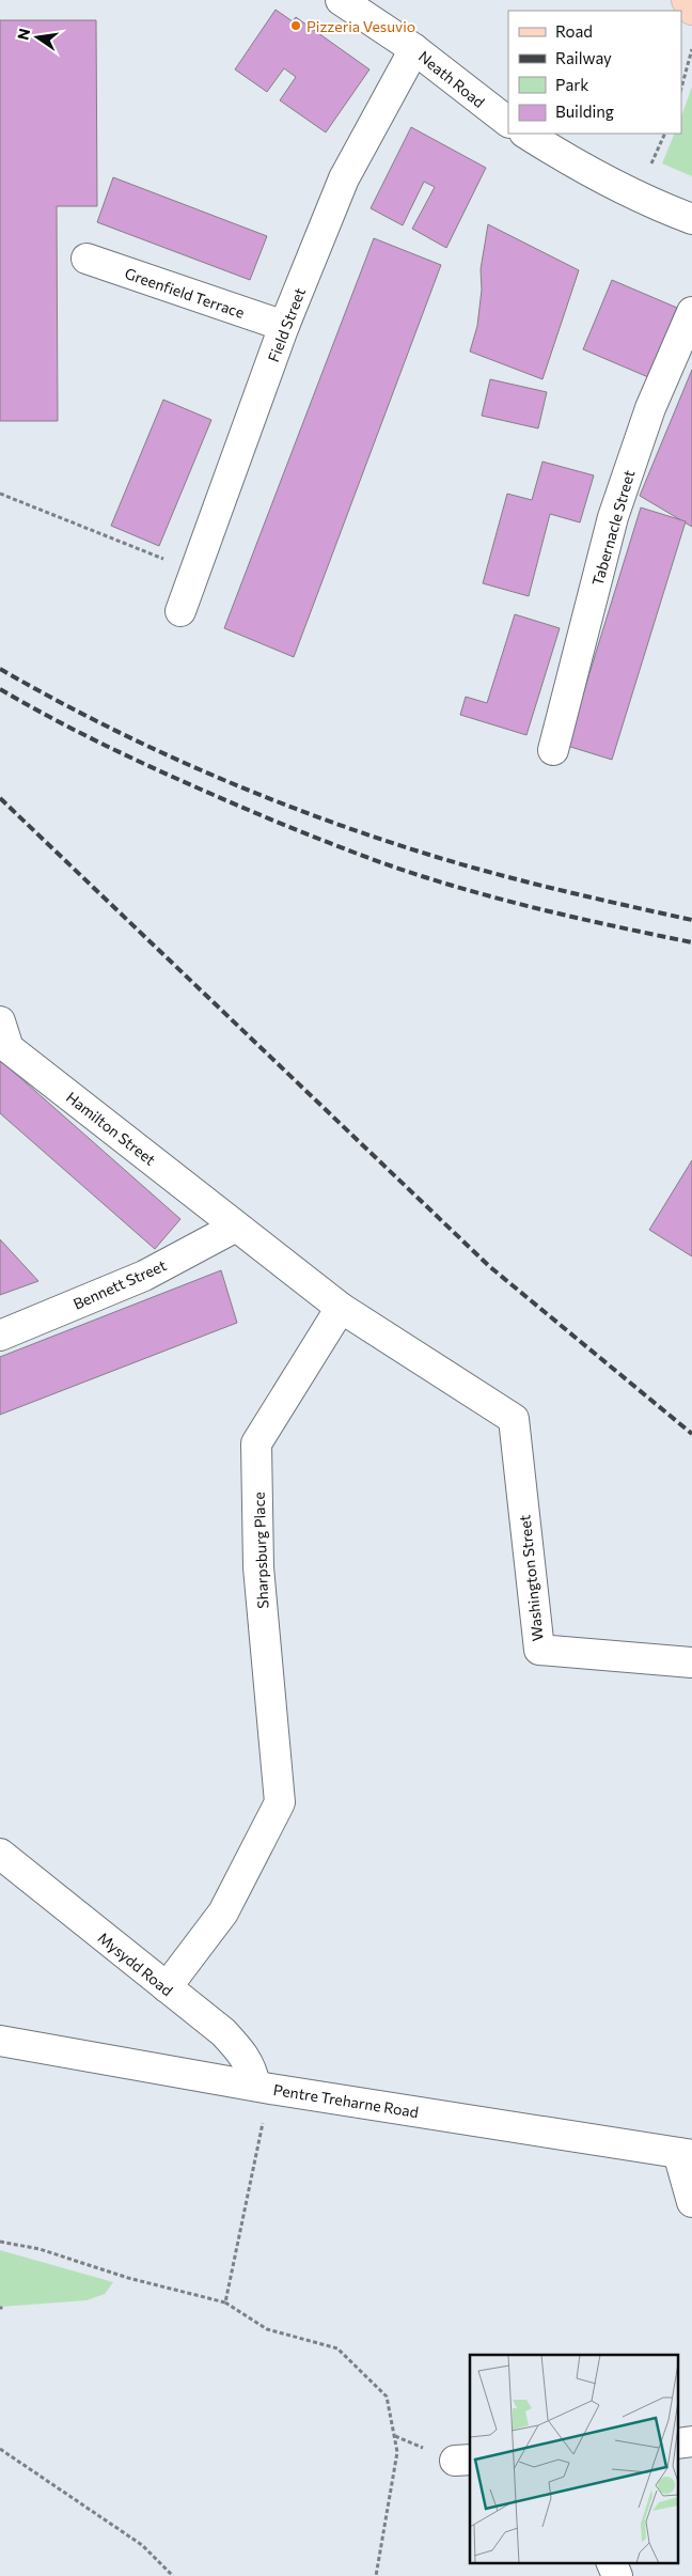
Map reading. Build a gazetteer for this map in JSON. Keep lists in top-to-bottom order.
{
  "streets": {
    "street": [
      "Neath Road",
      "Greenfield Terrace",
      "Field Street",
      "Tabernacle Street",
      "Hamilton Street",
      "Bennett Street",
      "Sharpsburg Place",
      "Washington Street",
      "Mysydd Road",
      "Pentre Treharne Road"
    ]
  },
  "crossings": [
    ["Neath Road", "Field Street"],
    ["Greenfield Terrace", "Field Street"],
    ["Hamilton Street", "Bennett Street"],
    ["Hamilton Street", "Sharpsburg Place"],
    ["Hamilton Street", "Washington Street"],
    ["Sharpsburg Place", "Washington Street"],
    ["Sharpsburg Place", "Mysydd Road"],
    ["Mysydd Road", "Pentre Treharne Road"]
  ],
  "places": ["Pizzeria Vesuvio"],
  "legend": [
    "Road",
    "Railway",
    "Park",
    "Building"
  ],
  "north": "left"
}
